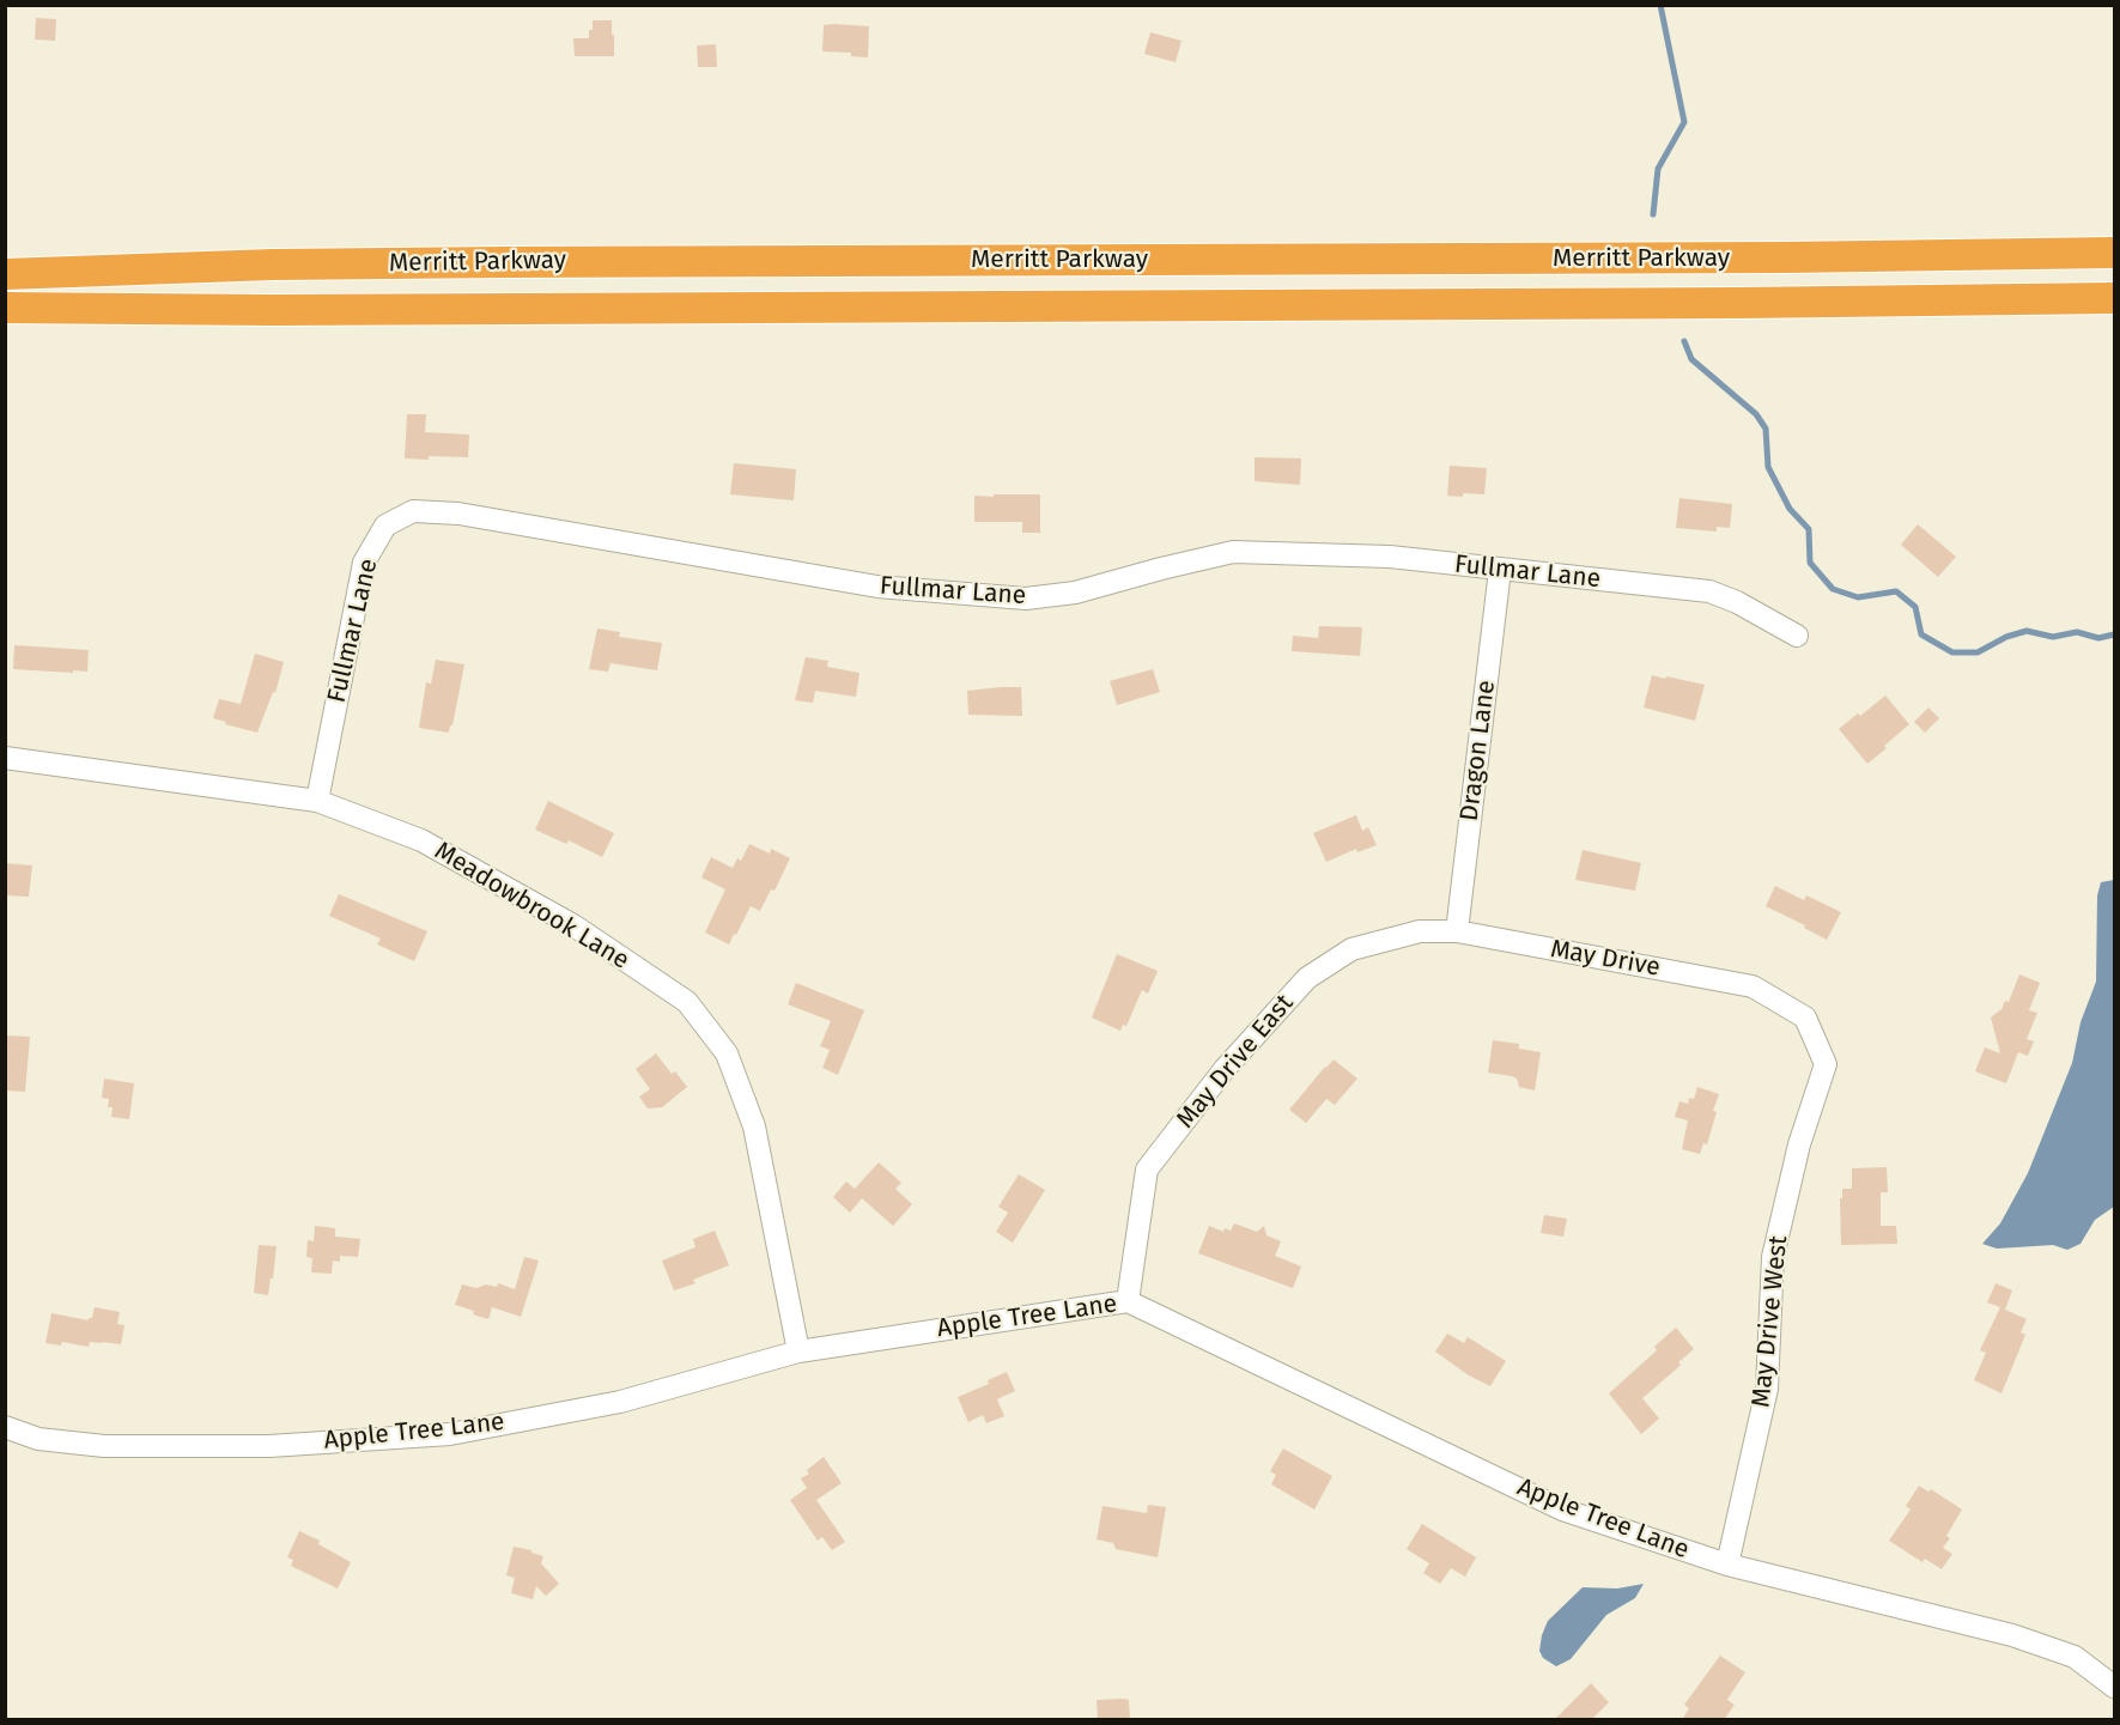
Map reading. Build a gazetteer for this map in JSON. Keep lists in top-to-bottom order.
{
  "streets": {
    "highway": ["Merritt Parkway"],
    "street": [
      "Fullmar Lane",
      "Dragon Lane",
      "Meadowbrook Lane",
      "May Drive",
      "May Drive East",
      "Apple Tree Lane",
      "May Drive West"
    ]
  },
  "crossings": [
    ["Fullmar Lane", "Dragon Lane"],
    ["Fullmar Lane", "Meadowbrook Lane"],
    ["Dragon Lane", "May Drive"],
    ["Dragon Lane", "May Drive East"],
    ["Meadowbrook Lane", "Apple Tree Lane"],
    ["May Drive", "May Drive East"],
    ["May Drive", "May Drive West"],
    ["May Drive East", "Apple Tree Lane"],
    ["Apple Tree Lane", "May Drive West"]
  ]
}
